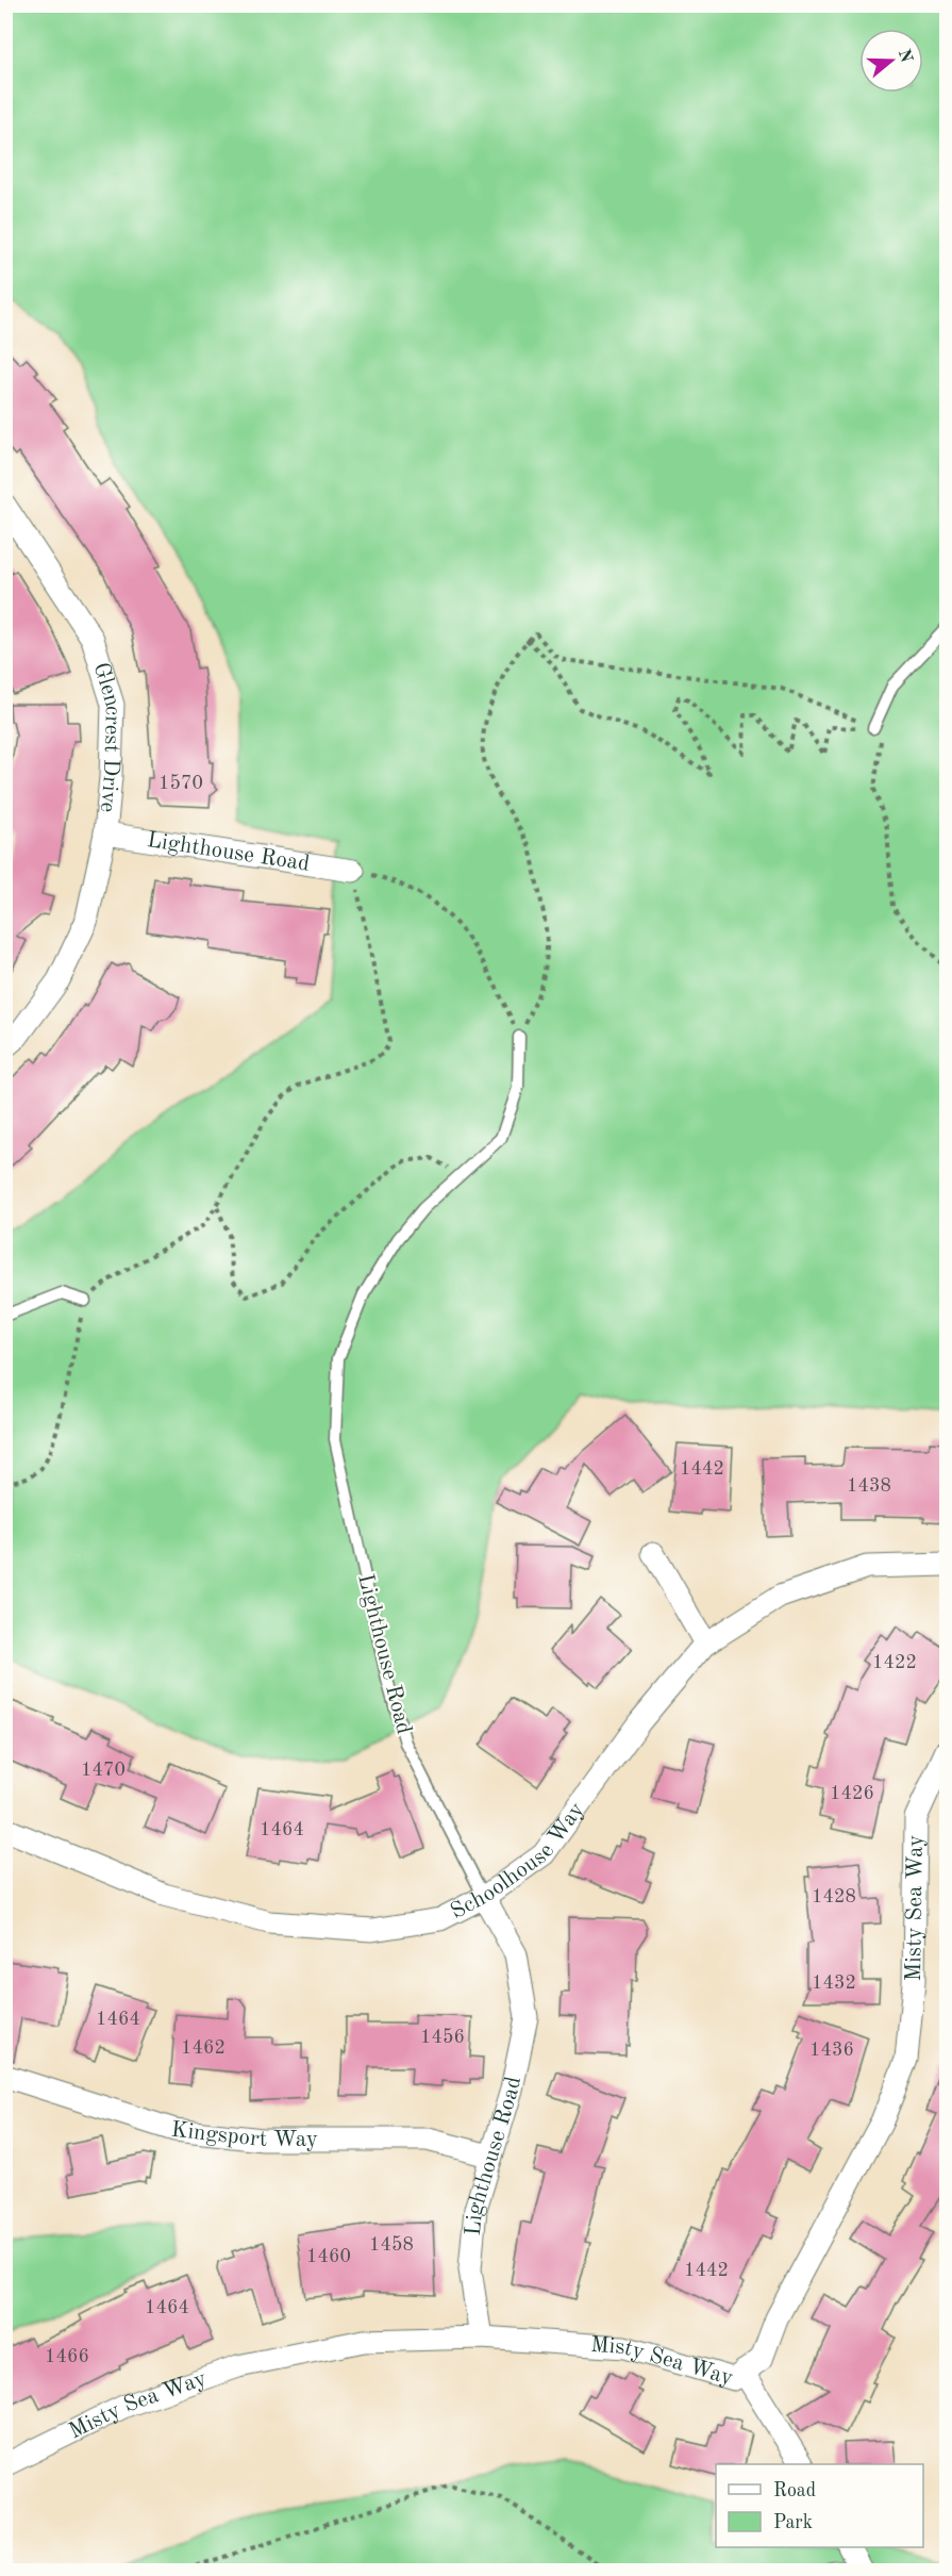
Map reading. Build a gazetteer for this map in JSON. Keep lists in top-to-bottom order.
{
  "streets": {
    "street": [
      "Glencrest Drive",
      "Lighthouse Road",
      "Schoolhouse Way",
      "Misty Sea Way",
      "Kingsport Way"
    ]
  },
  "crossings": [
    ["Glencrest Drive", "Lighthouse Road"],
    ["Lighthouse Road", "Schoolhouse Way"],
    ["Lighthouse Road", "Misty Sea Way"],
    ["Lighthouse Road", "Kingsport Way"]
  ],
  "house_numbers": [
    "1570",
    "1442",
    "1438",
    "1422",
    "1470",
    "1426",
    "1464",
    "1428",
    "1432",
    "1464",
    "1456",
    "1462",
    "1436",
    "1458",
    "1460",
    "1442",
    "1464",
    "1466"
  ],
  "legend": ["Road", "Park"],
  "north": "right"
}
